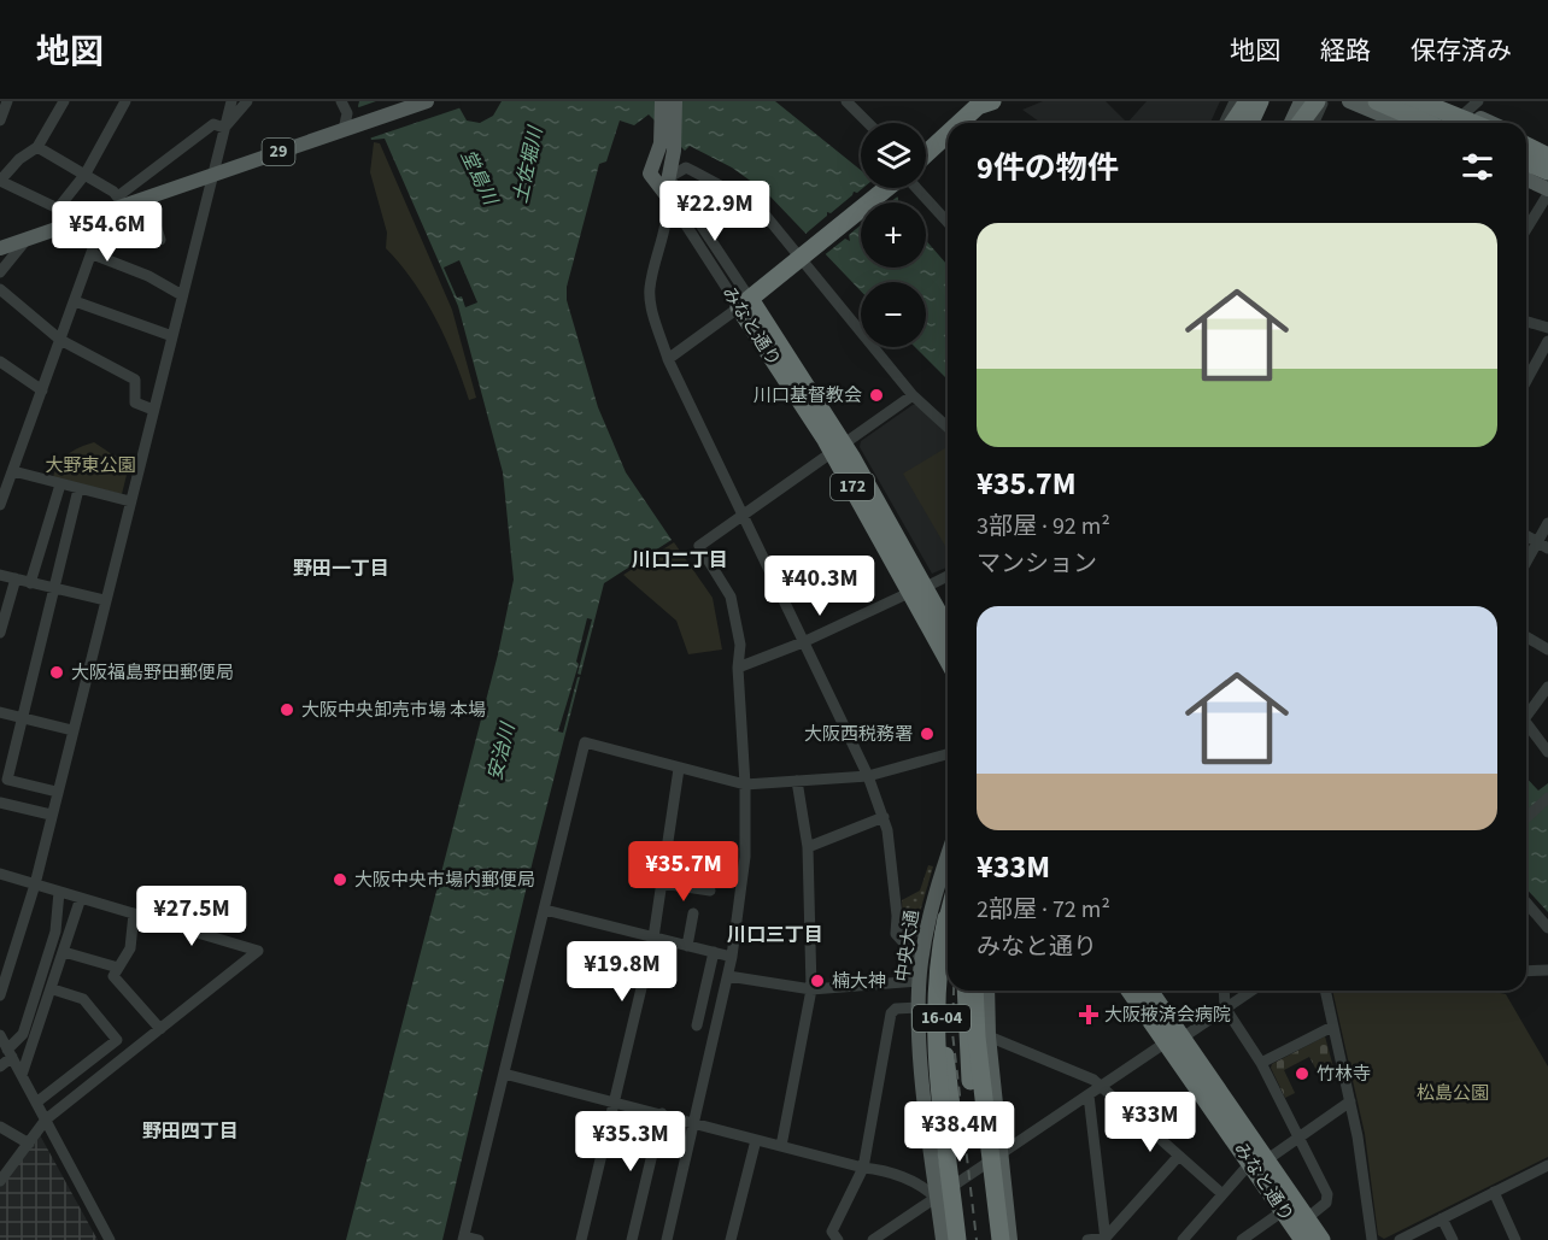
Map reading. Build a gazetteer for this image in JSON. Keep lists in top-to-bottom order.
{
  "streets": {
    "highway": ["みなと通り", "172", "16-04"],
    "main road": ["29", "中央大通"]
  },
  "districts": [
    "川口二丁目",
    "野田一丁目",
    "川口三丁目",
    "野田四丁目"
  ],
  "water": ["土佐堀川", "堂島川", "安治川"],
  "parks": ["大野東公園", "松島公園"],
  "places": {
    "other": [
      "川口基督教会",
      "大阪福島野田郵便局",
      "大阪中央卸売市場 本場",
      "大阪西税務署",
      "大阪中央市場内郵便局",
      "楠大神",
      "竹林寺"
    ],
    "health": ["大阪掖済会病院"]
  },
  "page": {
    "header": "地図",
    "nav": ["地図", "経路", "保存済み"],
    "map_buttons": ["+", "−"],
    "heading": "9件の物件",
    "price": [
      "¥22.9M",
      "¥54.6M",
      "¥40.3M",
      "¥35.7M",
      "¥27.5M",
      "¥19.8M",
      "¥33M",
      "¥38.4M",
      "¥35.3M"
    ],
    "list": [
      {
        "name": "¥35.7M",
        "note": "3部屋 · 92 m² · マンション"
      },
      {
        "name": "¥33M",
        "note": "2部屋 · 72 m² · みなと通り"
      }
    ]
  }
}
